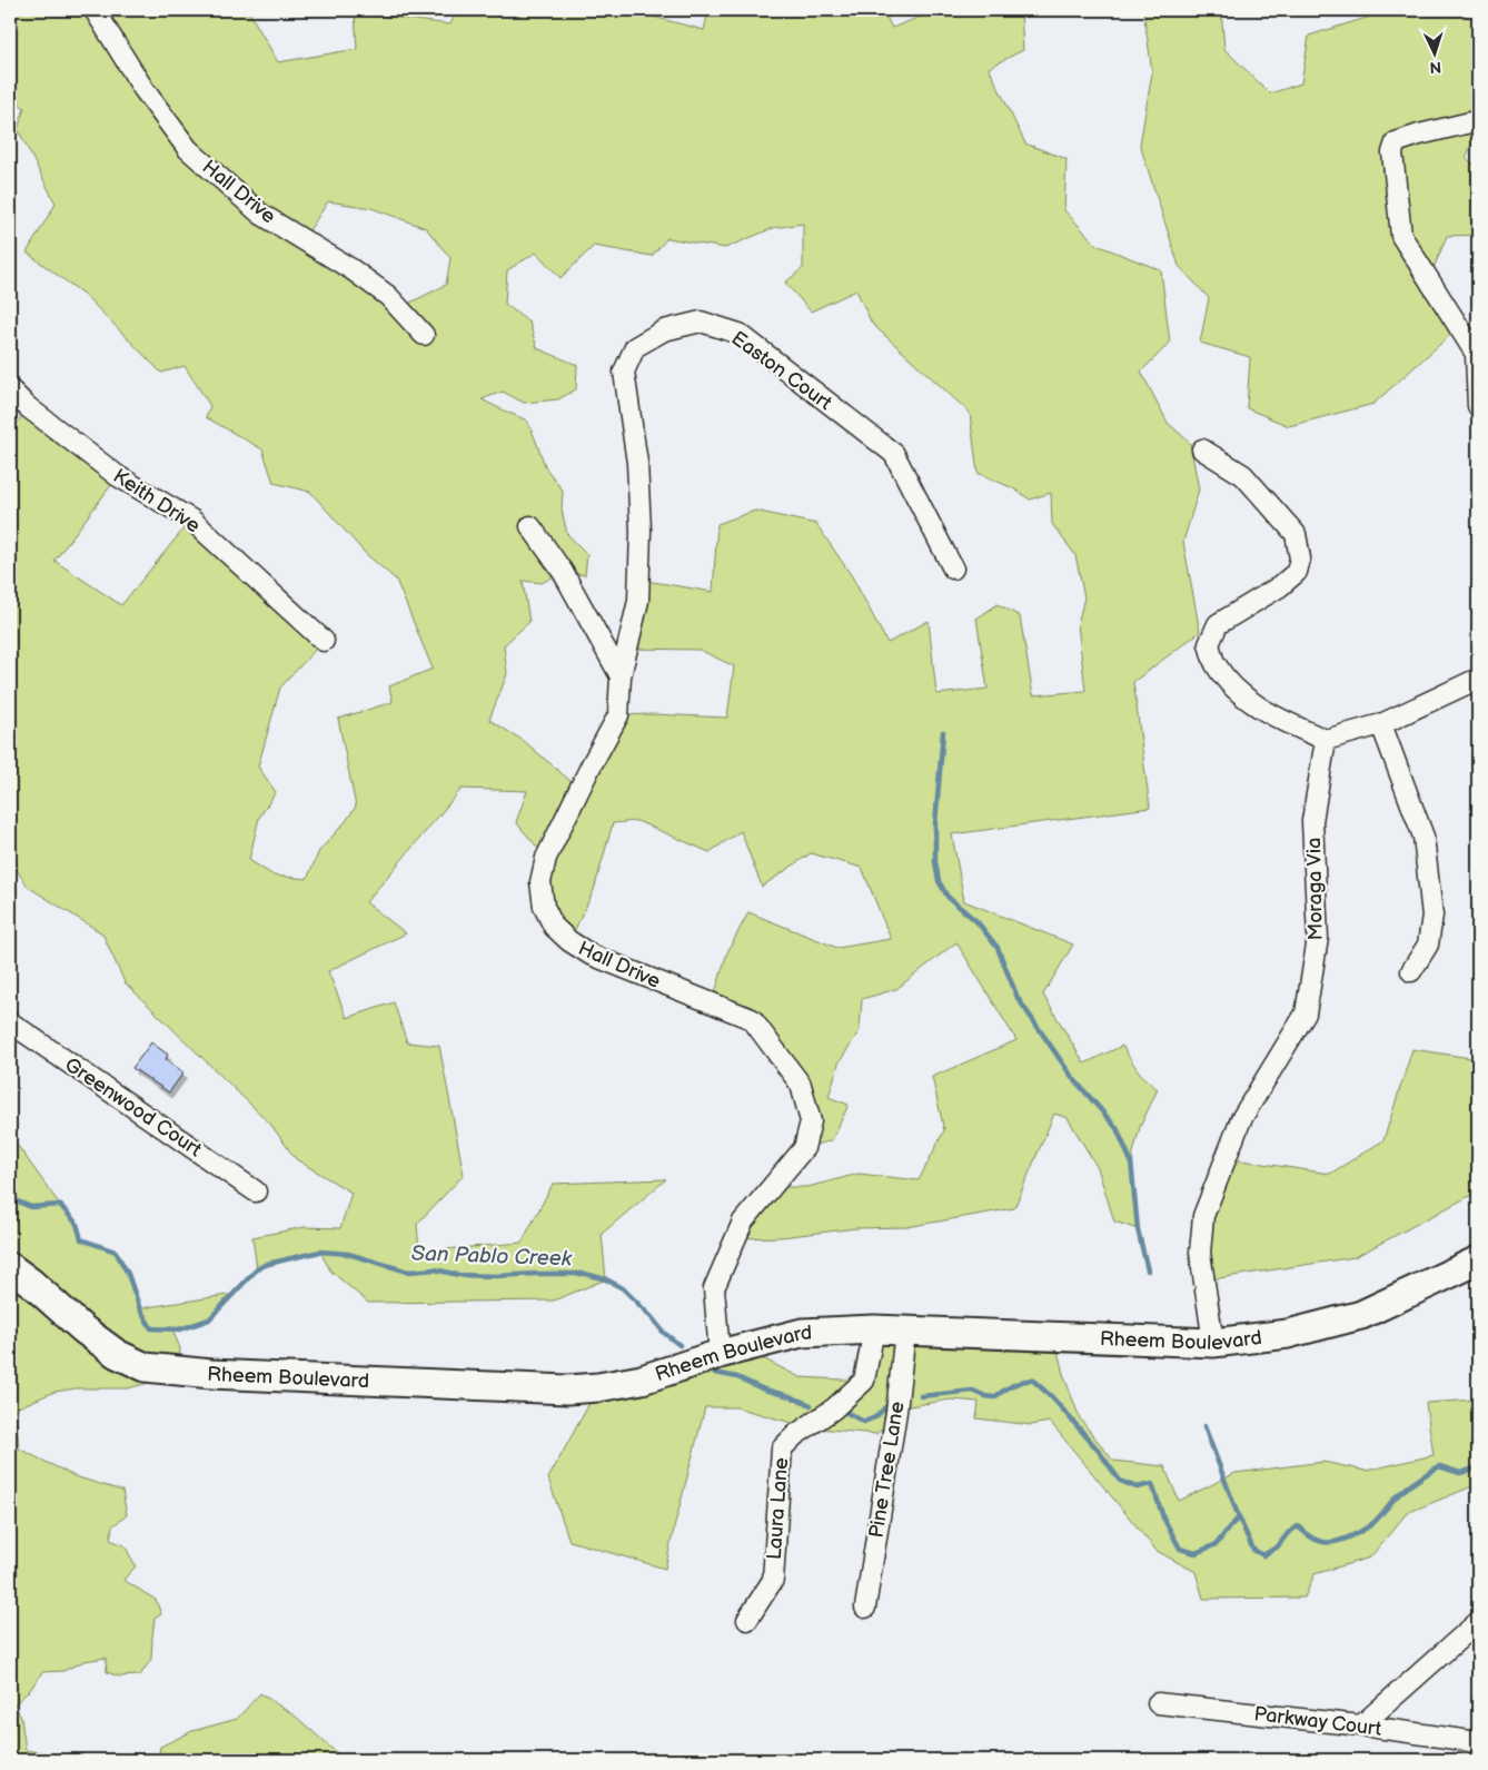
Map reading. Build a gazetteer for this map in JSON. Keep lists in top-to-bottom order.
{
  "streets": {
    "street": [
      "Hall Drive",
      "Easton Court",
      "Keith Drive",
      "Moraga Via",
      "Greenwood Court",
      "Rheem Boulevard",
      "Pine Tree Lane",
      "Laura Lane",
      "Parkway Court"
    ]
  },
  "crossings": [
    ["Hall Drive", "Easton Court"],
    ["Hall Drive", "Rheem Boulevard"],
    ["Moraga Via", "Rheem Boulevard"],
    ["Rheem Boulevard", "Pine Tree Lane"],
    ["Rheem Boulevard", "Laura Lane"]
  ],
  "water": ["San Pablo Creek"],
  "north": "bottom"
}
